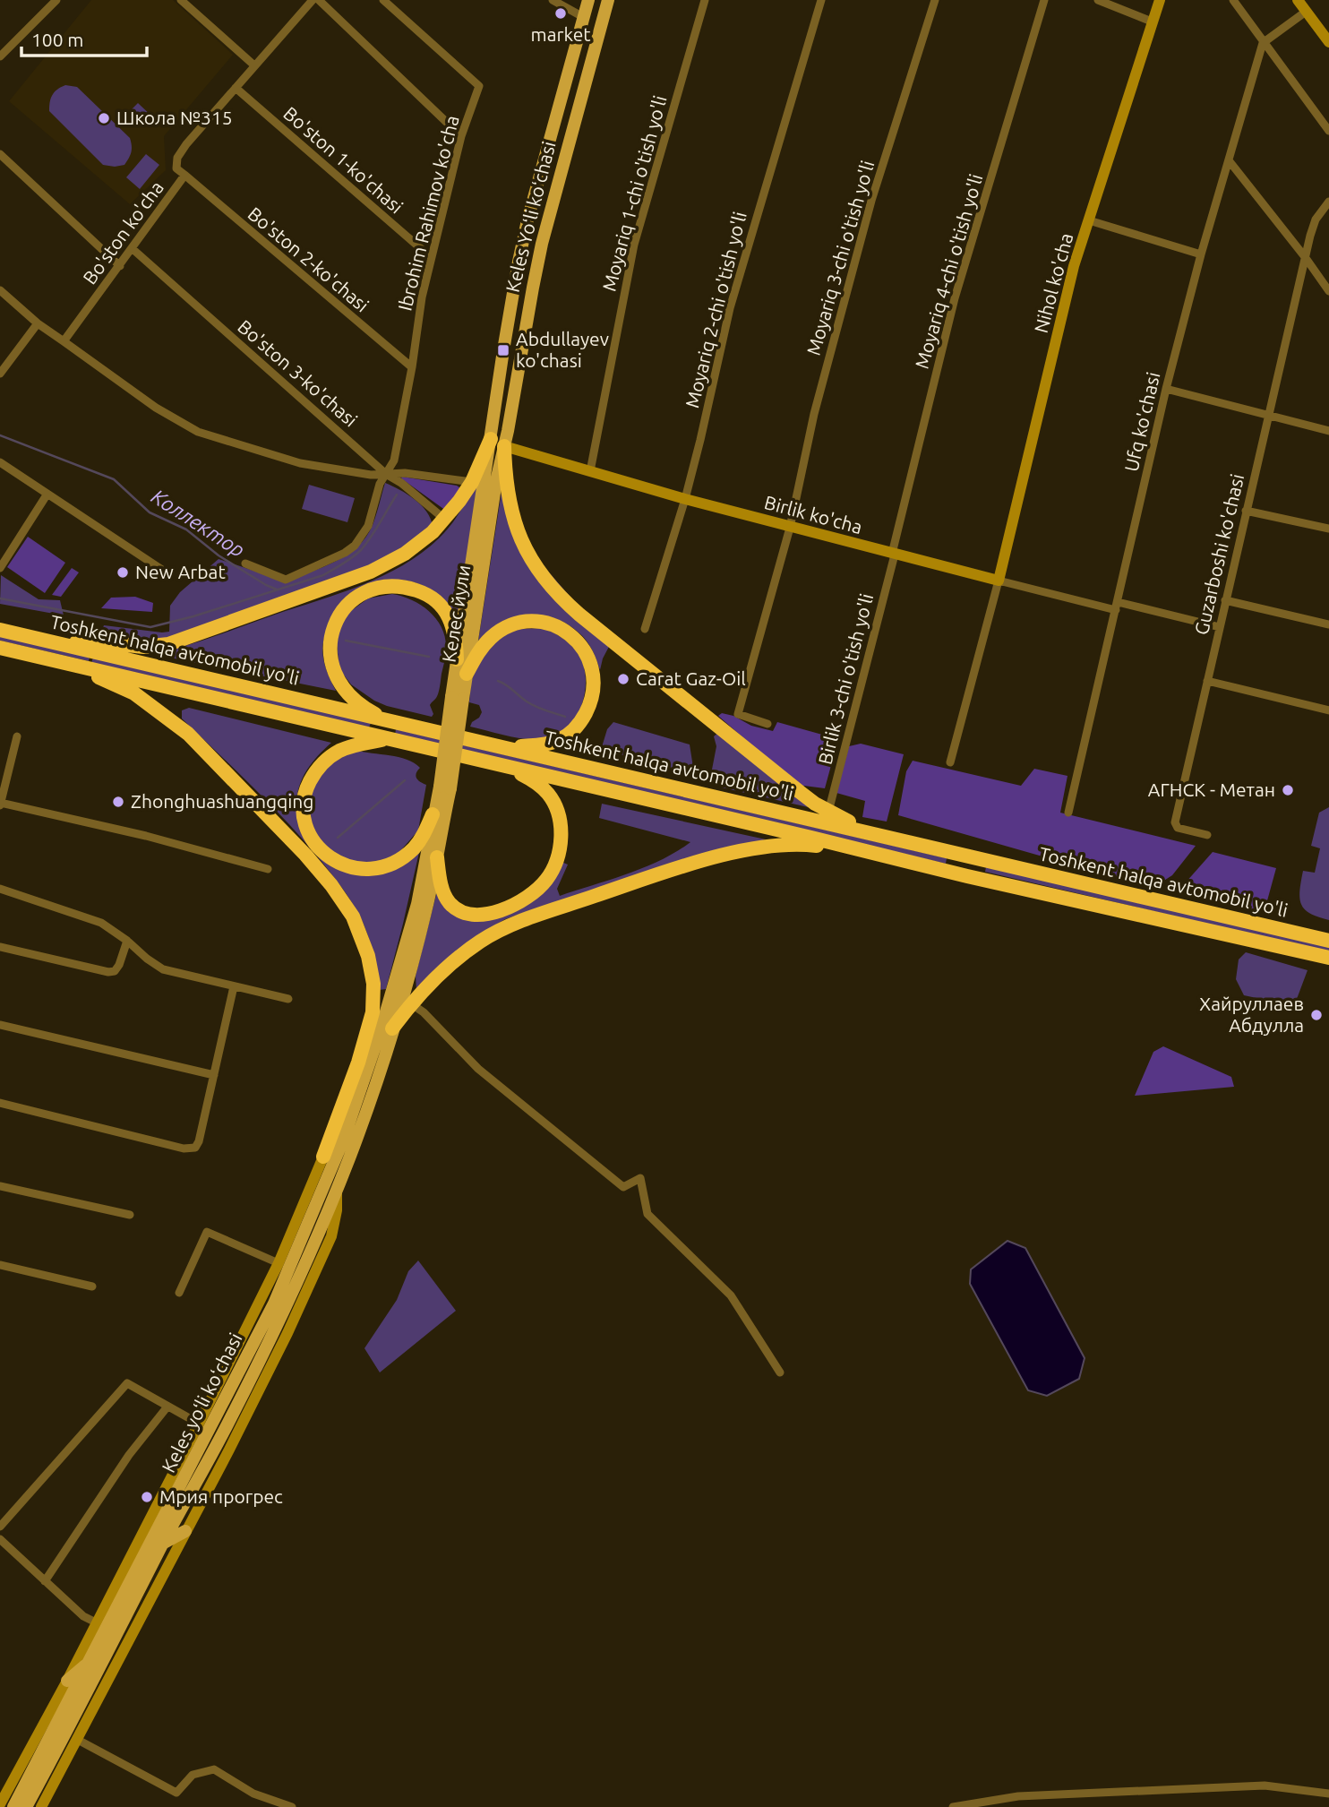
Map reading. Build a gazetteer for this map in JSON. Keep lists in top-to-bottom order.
{
  "streets": {
    "highway": ["Toshkent halqa avtomobil yo'li"],
    "main road": ["Keles Yoʻli koʻchasi", "Келес йули", "Keles yoʻli koʻchasi"],
    "street": [
      "Bo'ston 1-ko'chasi",
      "Moyariq 1-chi o'tish yo'li",
      "Ibrohim Rahimov ko'cha",
      "Bo'ston ko'cha",
      "Moyariq 3-chi o'tish yo'li",
      "Bo'ston 2-ko'chasi",
      "Moyariq 4-chi o'tish yo'li",
      "Nihol ko'cha",
      "Moyariq 2-chi o'tish yo'li",
      "Bo'ston 3-ko'chasi",
      "Ufq ko'chasi",
      "Birlik ko'cha",
      "Guzarboshi ko'chasi",
      "Birlik 3-chi o'tish yo'li"
    ]
  },
  "crossings": [
    ["Bo'ston 1-ko'chasi", "Ibrohim Rahimov ko'cha"],
    ["Bo'ston 1-ko'chasi", "Bo'ston ko'cha"],
    ["Moyariq 1-chi o'tish yo'li", "Birlik ko'cha"],
    ["Ibrohim Rahimov ko'cha", "Bo'ston 2-ko'chasi"],
    ["Ibrohim Rahimov ko'cha", "Bo'ston 3-ko'chasi"],
    ["Keles Yoʻli koʻchasi", "Birlik ko'cha"],
    ["Keles Yoʻli koʻchasi", "Келес йули"],
    ["Bo'ston ko'cha", "Bo'ston 2-ko'chasi"],
    ["Bo'ston ko'cha", "Bo'ston 3-ko'chasi"],
    ["Moyariq 3-chi o'tish yo'li", "Birlik ko'cha"],
    ["Moyariq 4-chi o'tish yo'li", "Birlik ko'cha"],
    ["Moyariq 4-chi o'tish yo'li", "Birlik 3-chi o'tish yo'li"],
    ["Nihol ko'cha", "Birlik ko'cha"],
    ["Moyariq 2-chi o'tish yo'li", "Birlik ko'cha"],
    ["Ufq ko'chasi", "Birlik ko'cha"],
    ["Birlik ko'cha", "Guzarboshi ko'chasi"],
    ["Birlik ko'cha", "Келес йули"],
    ["Birlik ko'cha", "Birlik 3-chi o'tish yo'li"]
  ],
  "water": ["Коллектор"],
  "places": {
    "other": [
      "market",
      "Школа №315",
      "New Arbat",
      "Carat Gaz-Oil",
      "АГНСК - Метан",
      "Zhonghuashuangqing",
      "Хайруллаев Абдулла",
      "Мрия прогрес"
    ],
    "transit": ["Abdullayev ko'chasi"]
  },
  "scale_bar": "100 m"
}
